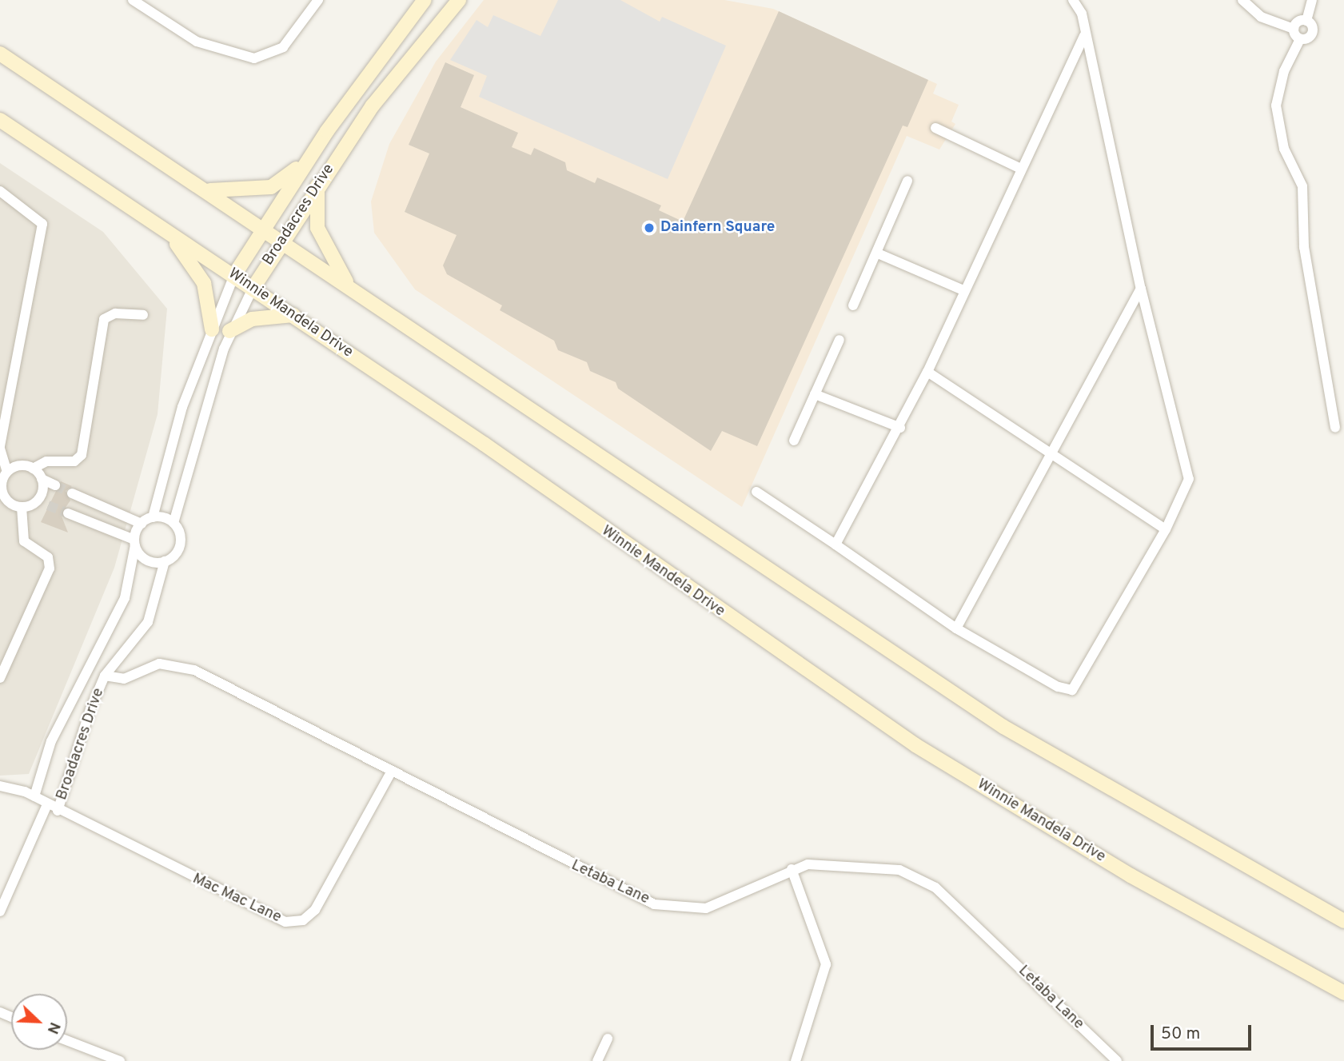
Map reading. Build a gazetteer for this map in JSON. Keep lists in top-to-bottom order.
{
  "streets": {
    "main road": ["Broadacres Drive", "Winnie Mandela Drive"],
    "street": ["Letaba Lane", "Mac Mac Lane"]
  },
  "crossings": [
    ["Broadacres Drive", "Winnie Mandela Drive"],
    ["Broadacres Drive", "Letaba Lane"],
    ["Broadacres Drive", "Mac Mac Lane"],
    ["Letaba Lane", "Mac Mac Lane"]
  ],
  "places": ["Dainfern Square"],
  "scale_bar": "50 m",
  "north": "bottom right"
}
